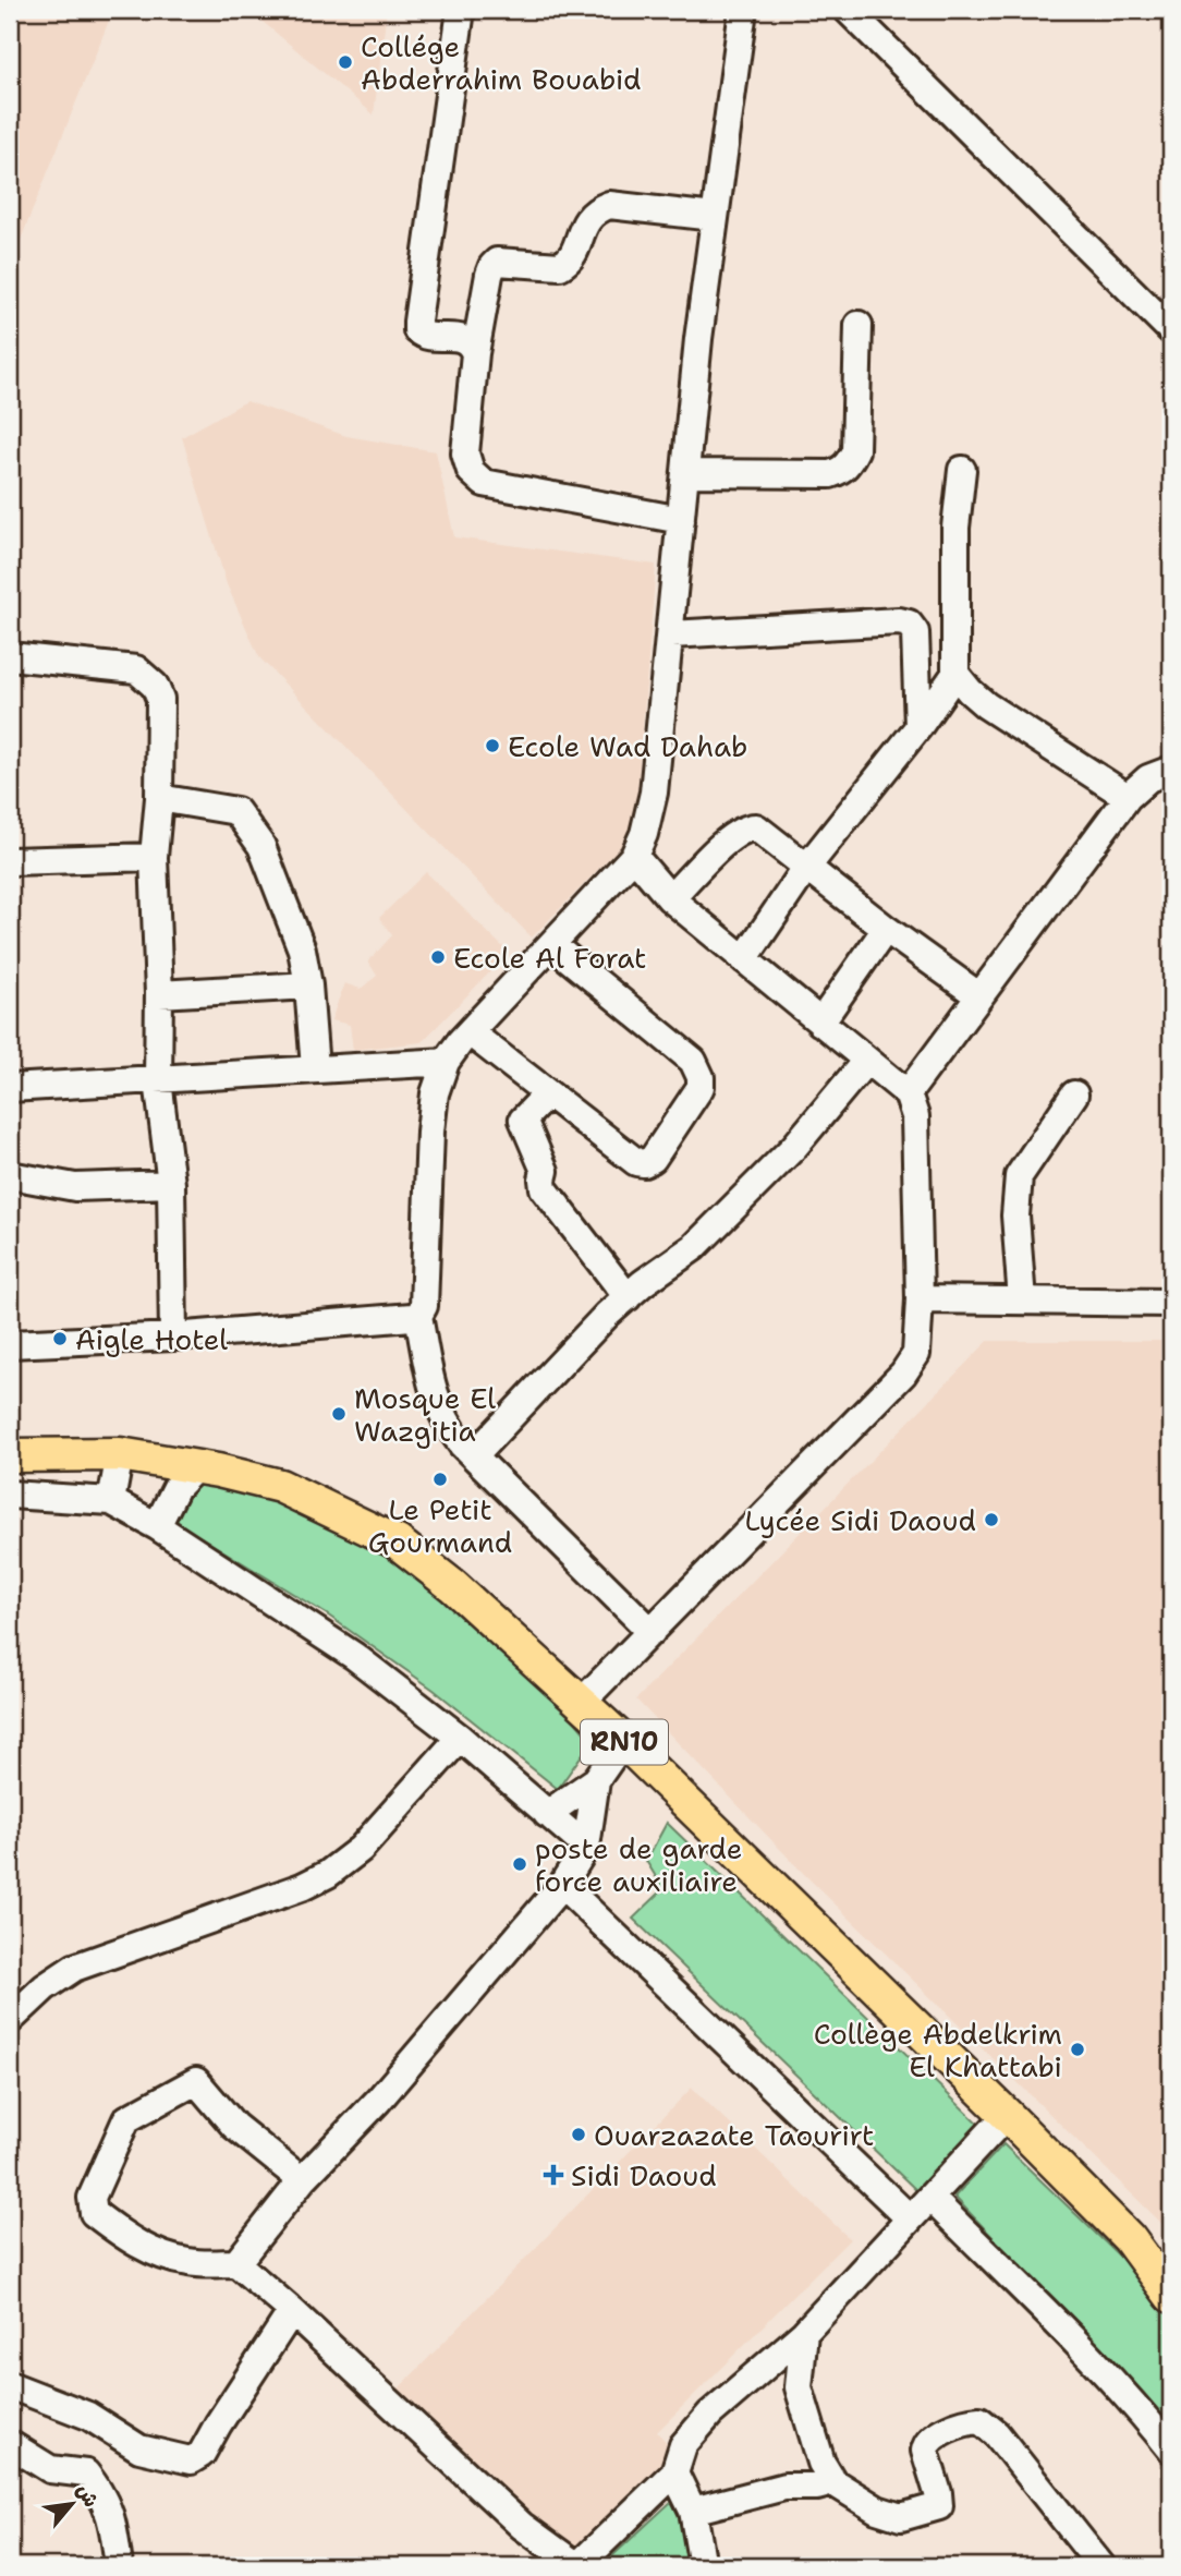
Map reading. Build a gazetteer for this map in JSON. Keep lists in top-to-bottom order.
{
  "streets": {
    "main road": ["RN10"]
  },
  "places": {
    "other": [
      "Collége Abderrahim Bouabid",
      "Ecole Wad Dahab",
      "Ecole Al Forat",
      "Aigle Hotel",
      "Mosque El Wazgitia",
      "Le Petit Gourmand",
      "Lycée Sidi Daoud",
      "poste de garde force auxiliaire",
      "Collège Abdelkrim El Khattabi",
      "Ouarzazate Taourirt"
    ],
    "health": ["Sidi Daoud"]
  },
  "north": "top right"
}
